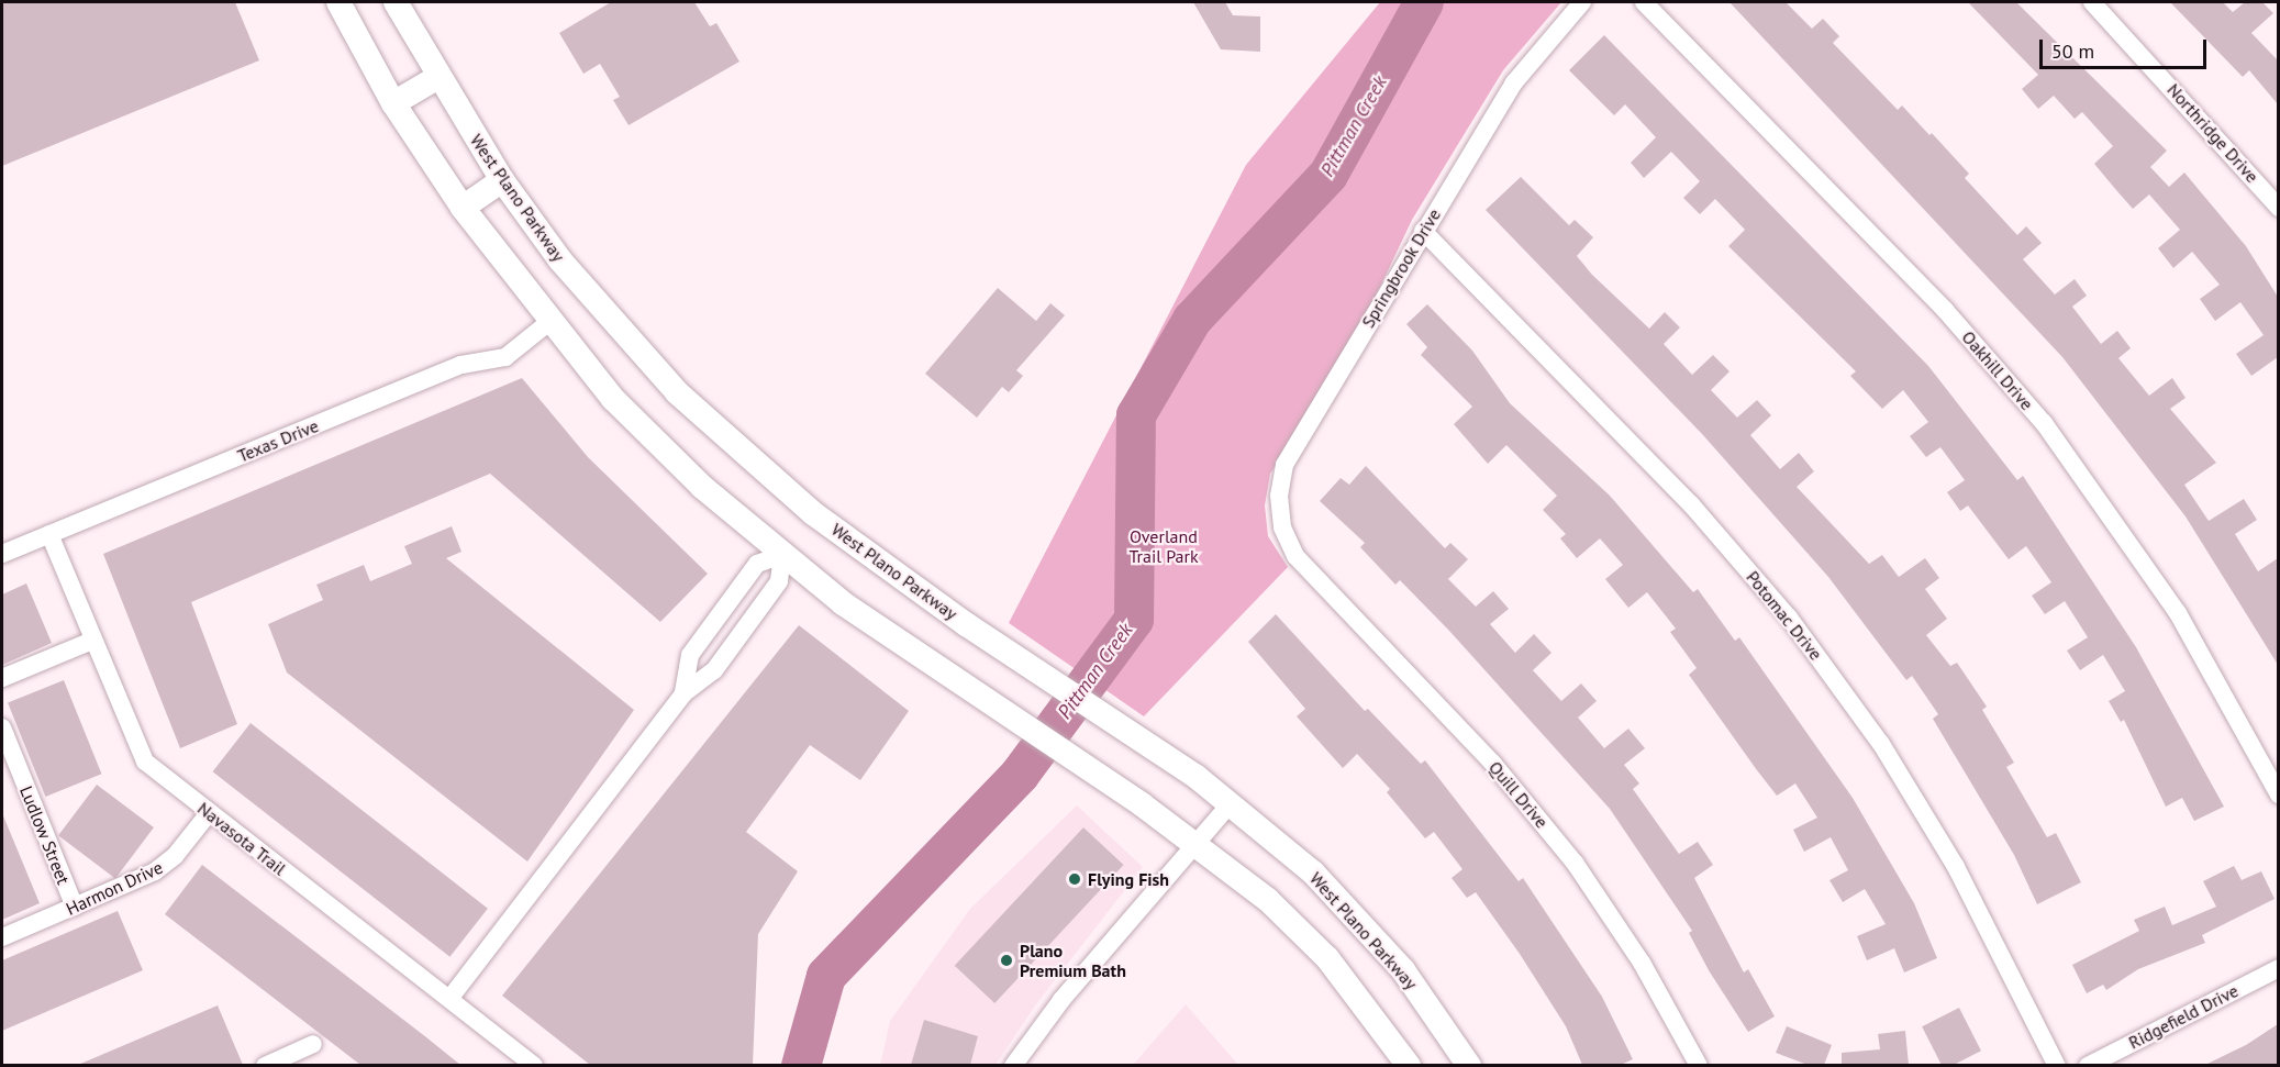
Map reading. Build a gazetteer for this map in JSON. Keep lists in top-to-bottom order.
{
  "streets": {
    "main road": ["West Plano Parkway"],
    "street": [
      "Northridge Drive",
      "Springbrook Drive",
      "Oakhill Drive",
      "Texas Drive",
      "Potomac Drive",
      "Quill Drive",
      "Ludlow Street",
      "Navasota Trail",
      "Harmon Drive",
      "Ridgefield Drive"
    ]
  },
  "crossings": [
    ["Springbrook Drive", "Potomac Drive"],
    ["Springbrook Drive", "Quill Drive"],
    ["Texas Drive", "Navasota Trail"],
    ["Ludlow Street", "Harmon Drive"],
    ["Navasota Trail", "Harmon Drive"]
  ],
  "water": ["Pittman Creek"],
  "parks": ["Overland Trail Park"],
  "places": ["Flying Fish", "Plano Premium Bath"],
  "scale_bar": "50 m"
}
